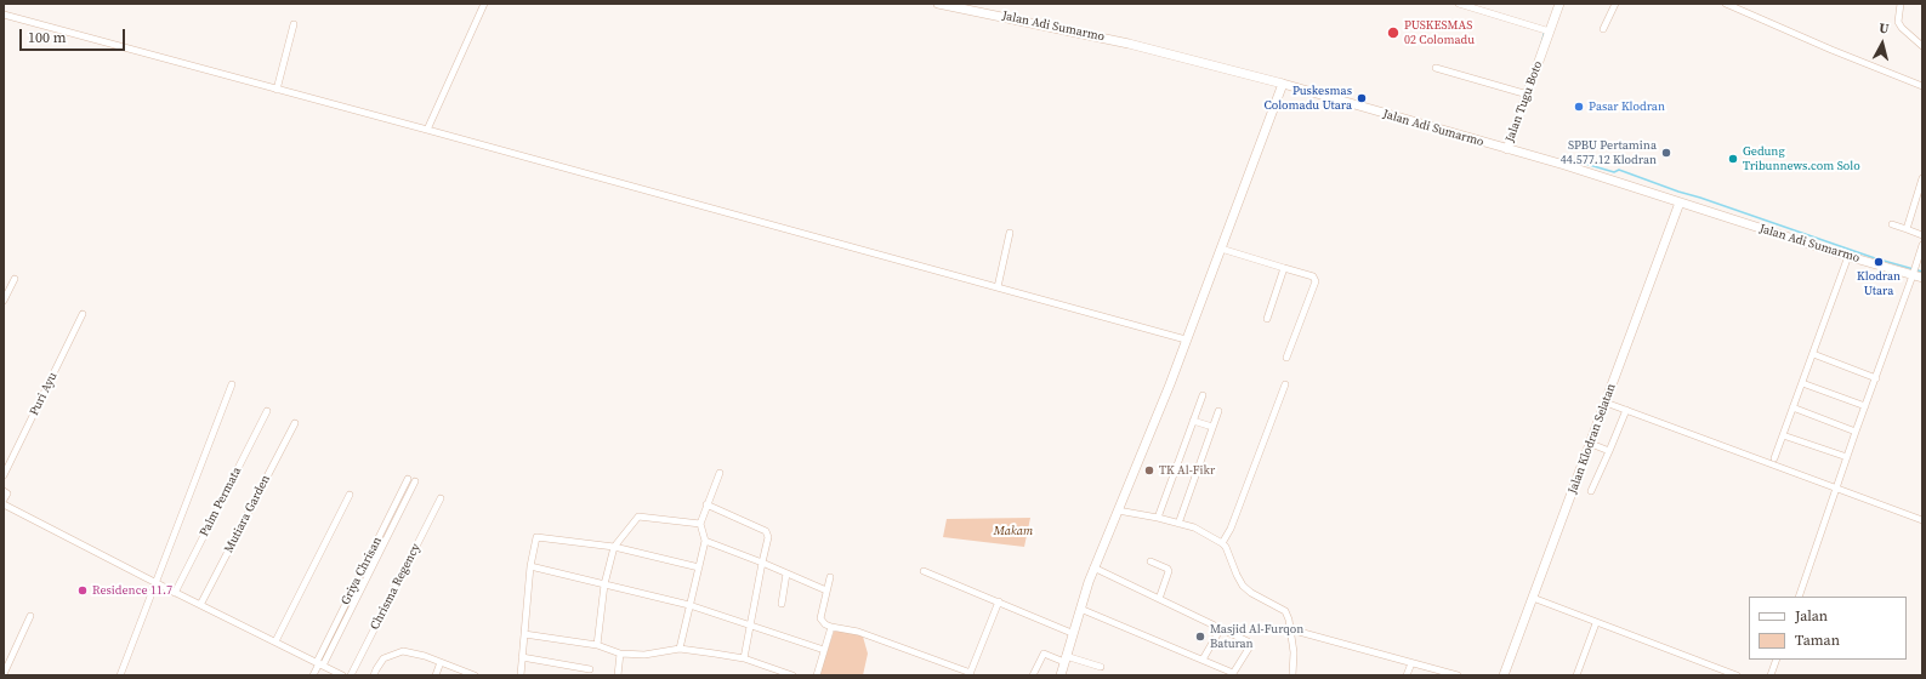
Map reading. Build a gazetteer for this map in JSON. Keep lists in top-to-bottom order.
{
  "streets": {
    "main road": ["Jalan Adi Sumarmo", "Jalan Tugu Boto", "Jalan Klodran Selatan"],
    "street": [
      "Puri Ayu",
      "Palm Permata",
      "Mutiara Garden",
      "Griya Chrisan",
      "Chrisma Regency"
    ]
  },
  "crossings": [
    ["Jalan Adi Sumarmo", "Jalan Tugu Boto"],
    ["Jalan Adi Sumarmo", "Jalan Klodran Selatan"]
  ],
  "parks": ["Makam"],
  "places": [
    "PUSKESMAS 02 Colomadu",
    "Puskesmas Colomadu Utara",
    "Pasar Klodran",
    "SPBU Pertamina 44.577.12 Klodran",
    "Gedung Tribunnews.com Solo",
    "Klodran Utara",
    "TK Al-Fikr",
    "Residence 11.7",
    "Masjid Al-Furqon Baturan"
  ],
  "legend": ["Jalan", "Taman"],
  "scale_bar": "100 m",
  "north": "top"
}
